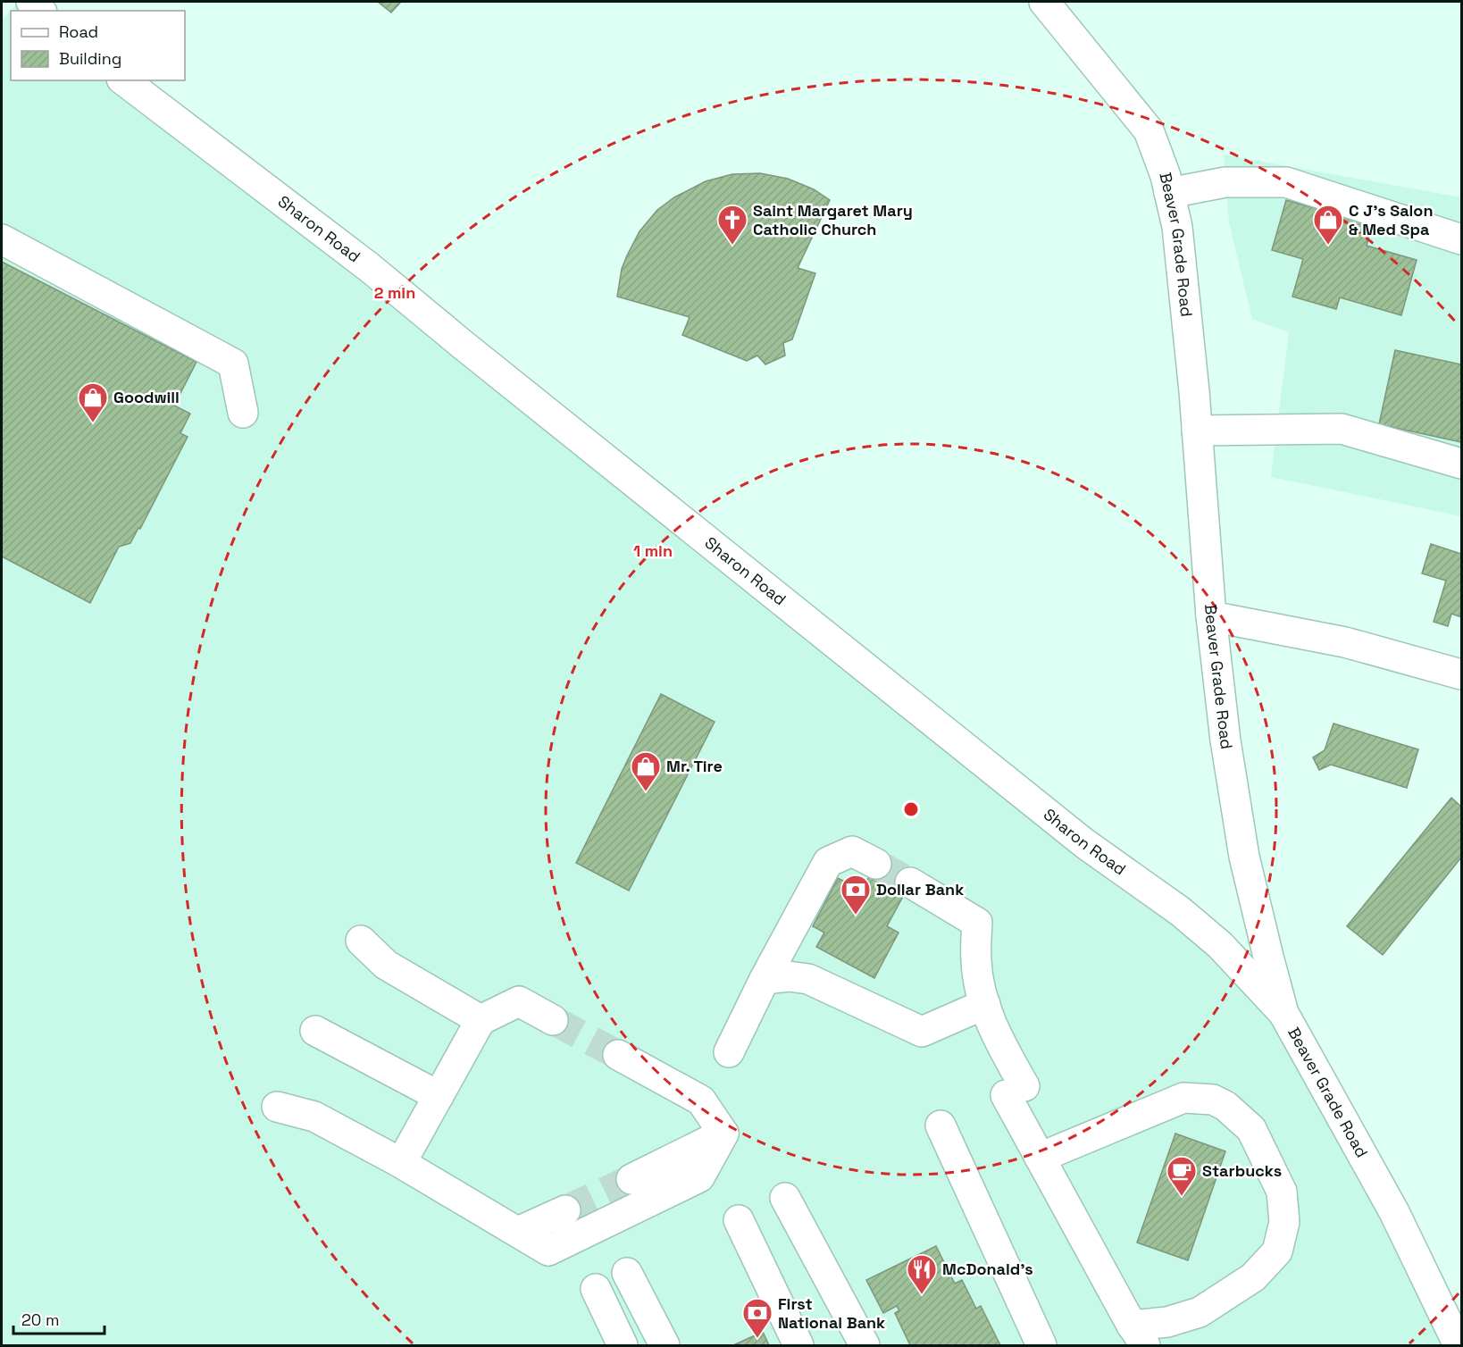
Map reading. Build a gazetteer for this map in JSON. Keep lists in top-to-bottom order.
{
  "streets": {
    "street": ["Sharon Road", "Beaver Grade Road"]
  },
  "crossings": [
    ["Sharon Road", "Beaver Grade Road"]
  ],
  "places": {
    "church": ["Saint Margaret Mary Catholic Church"],
    "shop": ["C J's Salon & Med Spa", "Goodwill", "Mr. Tire"],
    "bank": ["Dollar Bank", "First National Bank"],
    "cafe": ["Starbucks"],
    "restaurant": ["McDonald's"]
  },
  "legend": ["Road", "Building"],
  "scale_bar": "20 m",
  "rings": ["2 min", "1 min"]
}
